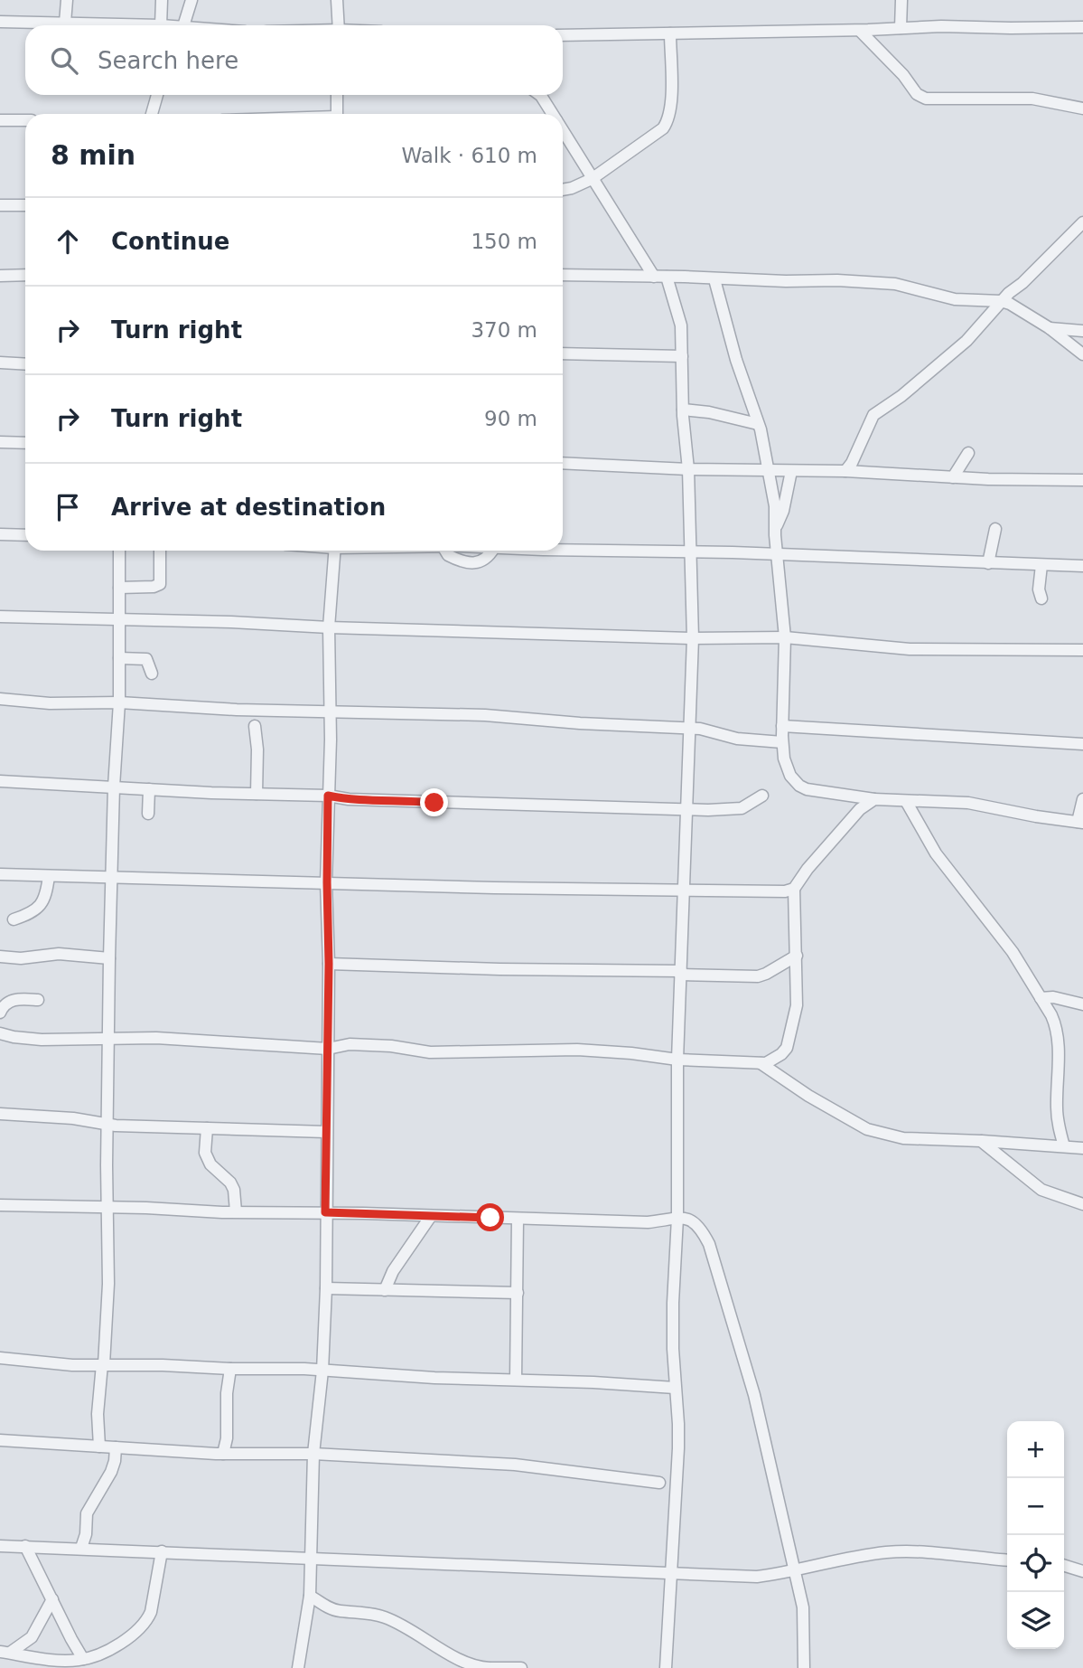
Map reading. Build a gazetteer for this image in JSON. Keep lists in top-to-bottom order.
{
  "page": {
    "search": "Search here",
    "heading": ["8 min", "Walk · 610 m"],
    "list": [
      ["Continue", "150 m"],
      ["Turn right", "370 m"],
      ["Turn right", "90 m"],
      "Arrive at destination"
    ],
    "map_buttons": ["+", "−"]
  }
}
